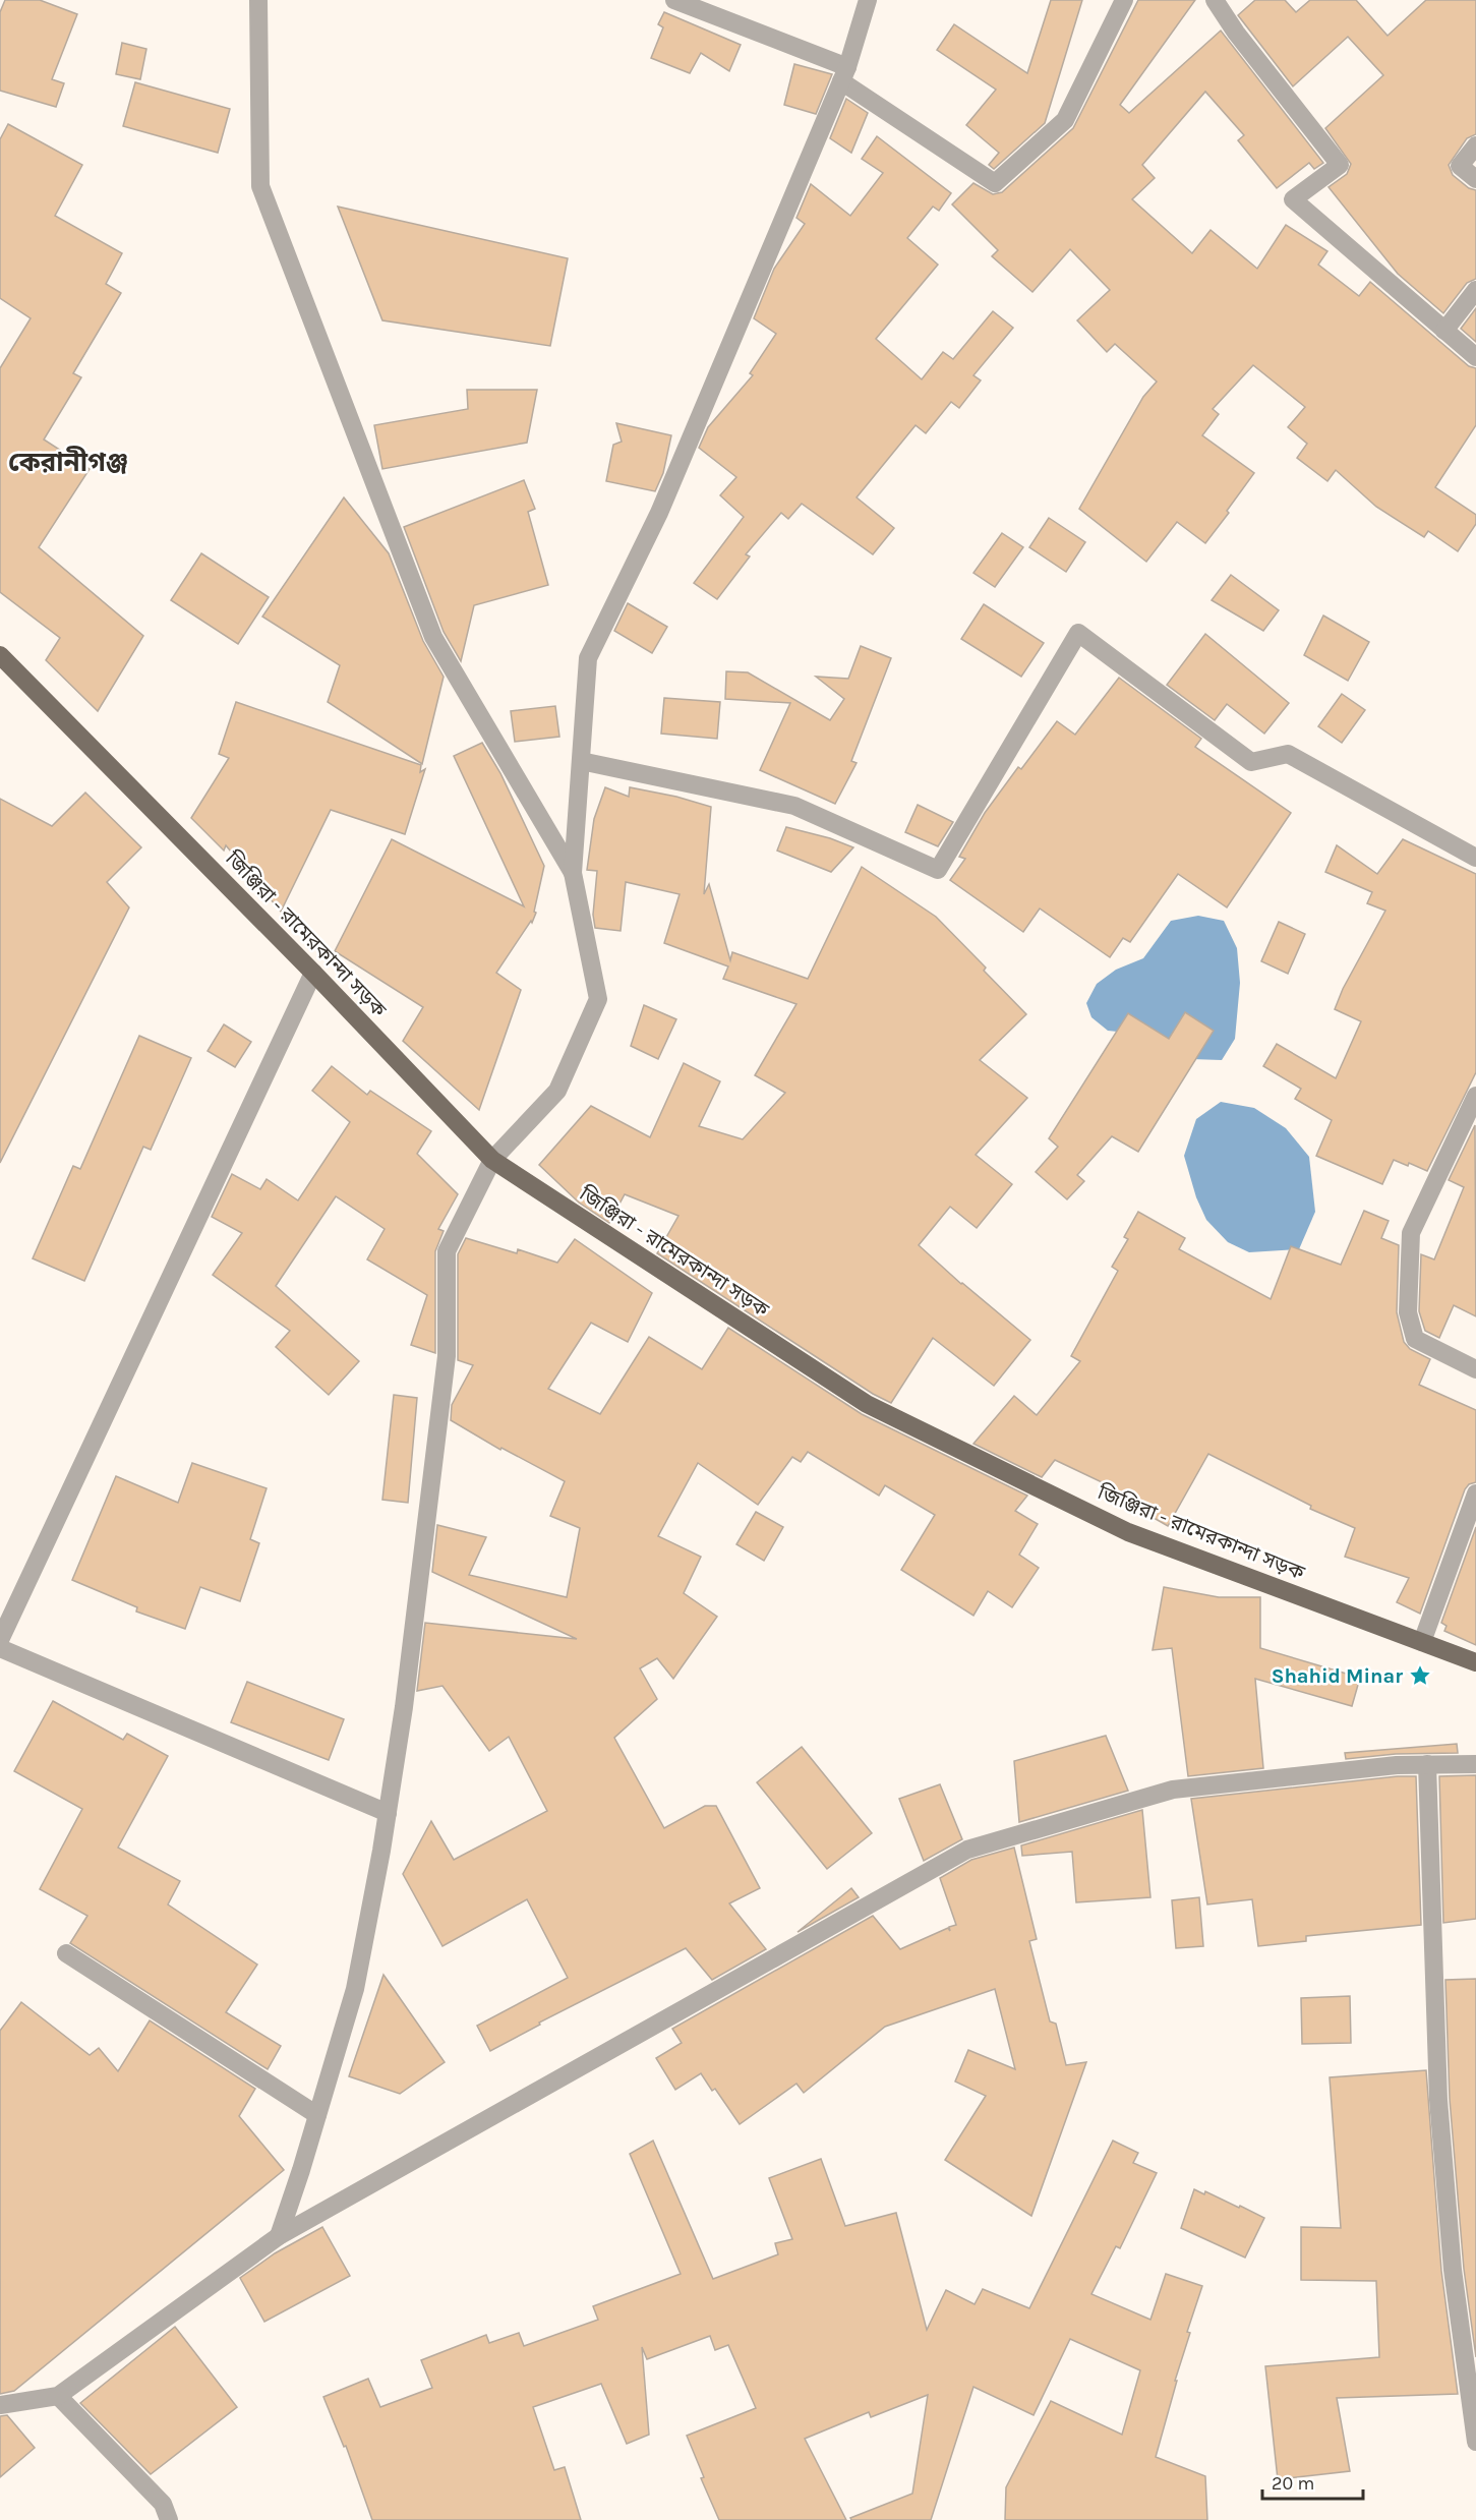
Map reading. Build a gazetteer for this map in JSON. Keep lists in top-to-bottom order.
{
  "streets": {
    "main road": ["জিঞ্জিরা - রামেরকান্দা সড়ক"]
  },
  "districts": ["কেরানীগঞ্জ"],
  "places": {
    "place": ["Shahid Minar"]
  },
  "scale_bar": "20 m"
}
